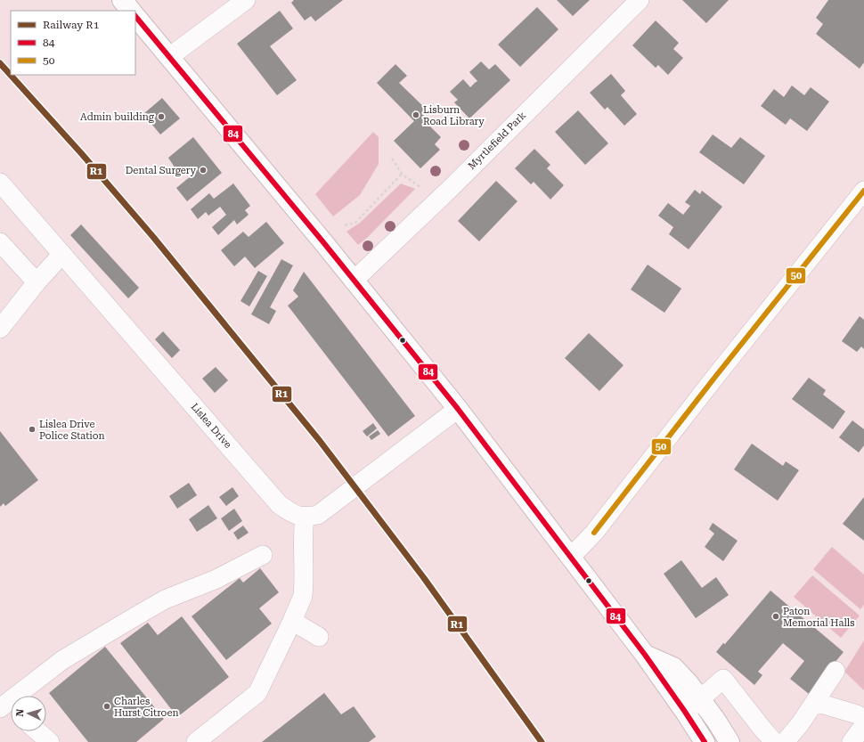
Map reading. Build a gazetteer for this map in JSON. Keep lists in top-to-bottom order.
{
  "streets": {
    "street": ["Myrtlefield Park", "Lislea Drive"]
  },
  "places": [
    "Lisburn Road Library",
    "Admin building",
    "Dental Surgery",
    "Lislea Drive Police Station",
    "Paton Memorial Halls",
    "Charles Hurst Citroen"
  ],
  "lines": ["transit line 84", "rail line R1", "transit line 50"],
  "legend": ["Railway R1", "84", "50"],
  "north": "left"
}
